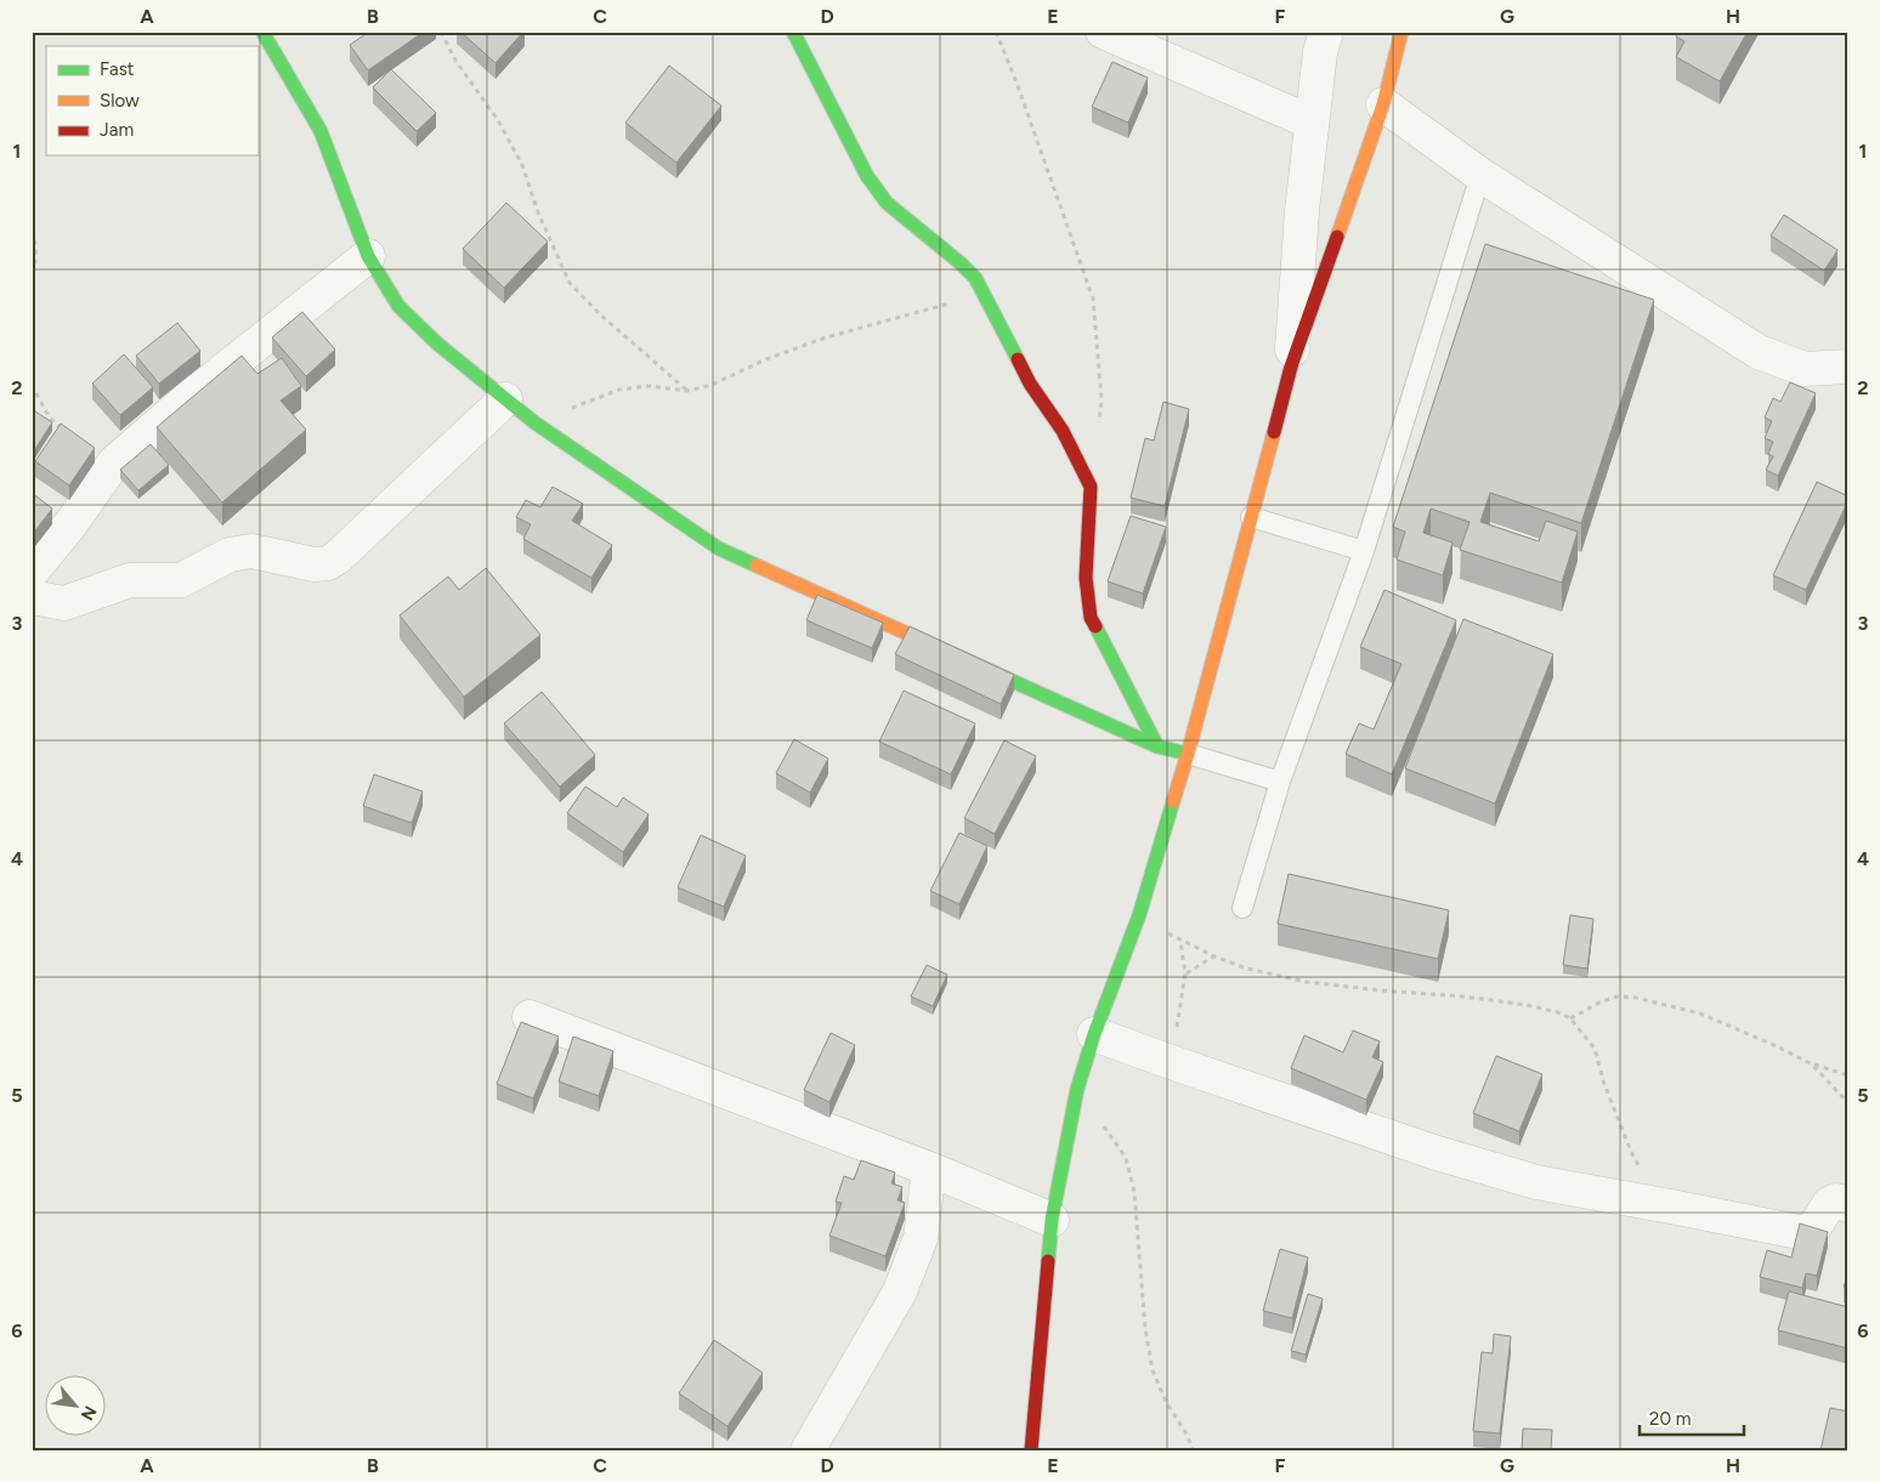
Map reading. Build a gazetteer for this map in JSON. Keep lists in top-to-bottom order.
{
  "legend": ["Fast", "Slow", "Jam"],
  "scale_bar": "20 m",
  "north": "bottom right",
  "grid": {
    "columns": [
      "A",
      "B",
      "C",
      "D",
      "E",
      "F",
      "G",
      "H"
    ],
    "rows": [
      "1",
      "2",
      "3",
      "4",
      "5",
      "6"
    ]
  }
}
